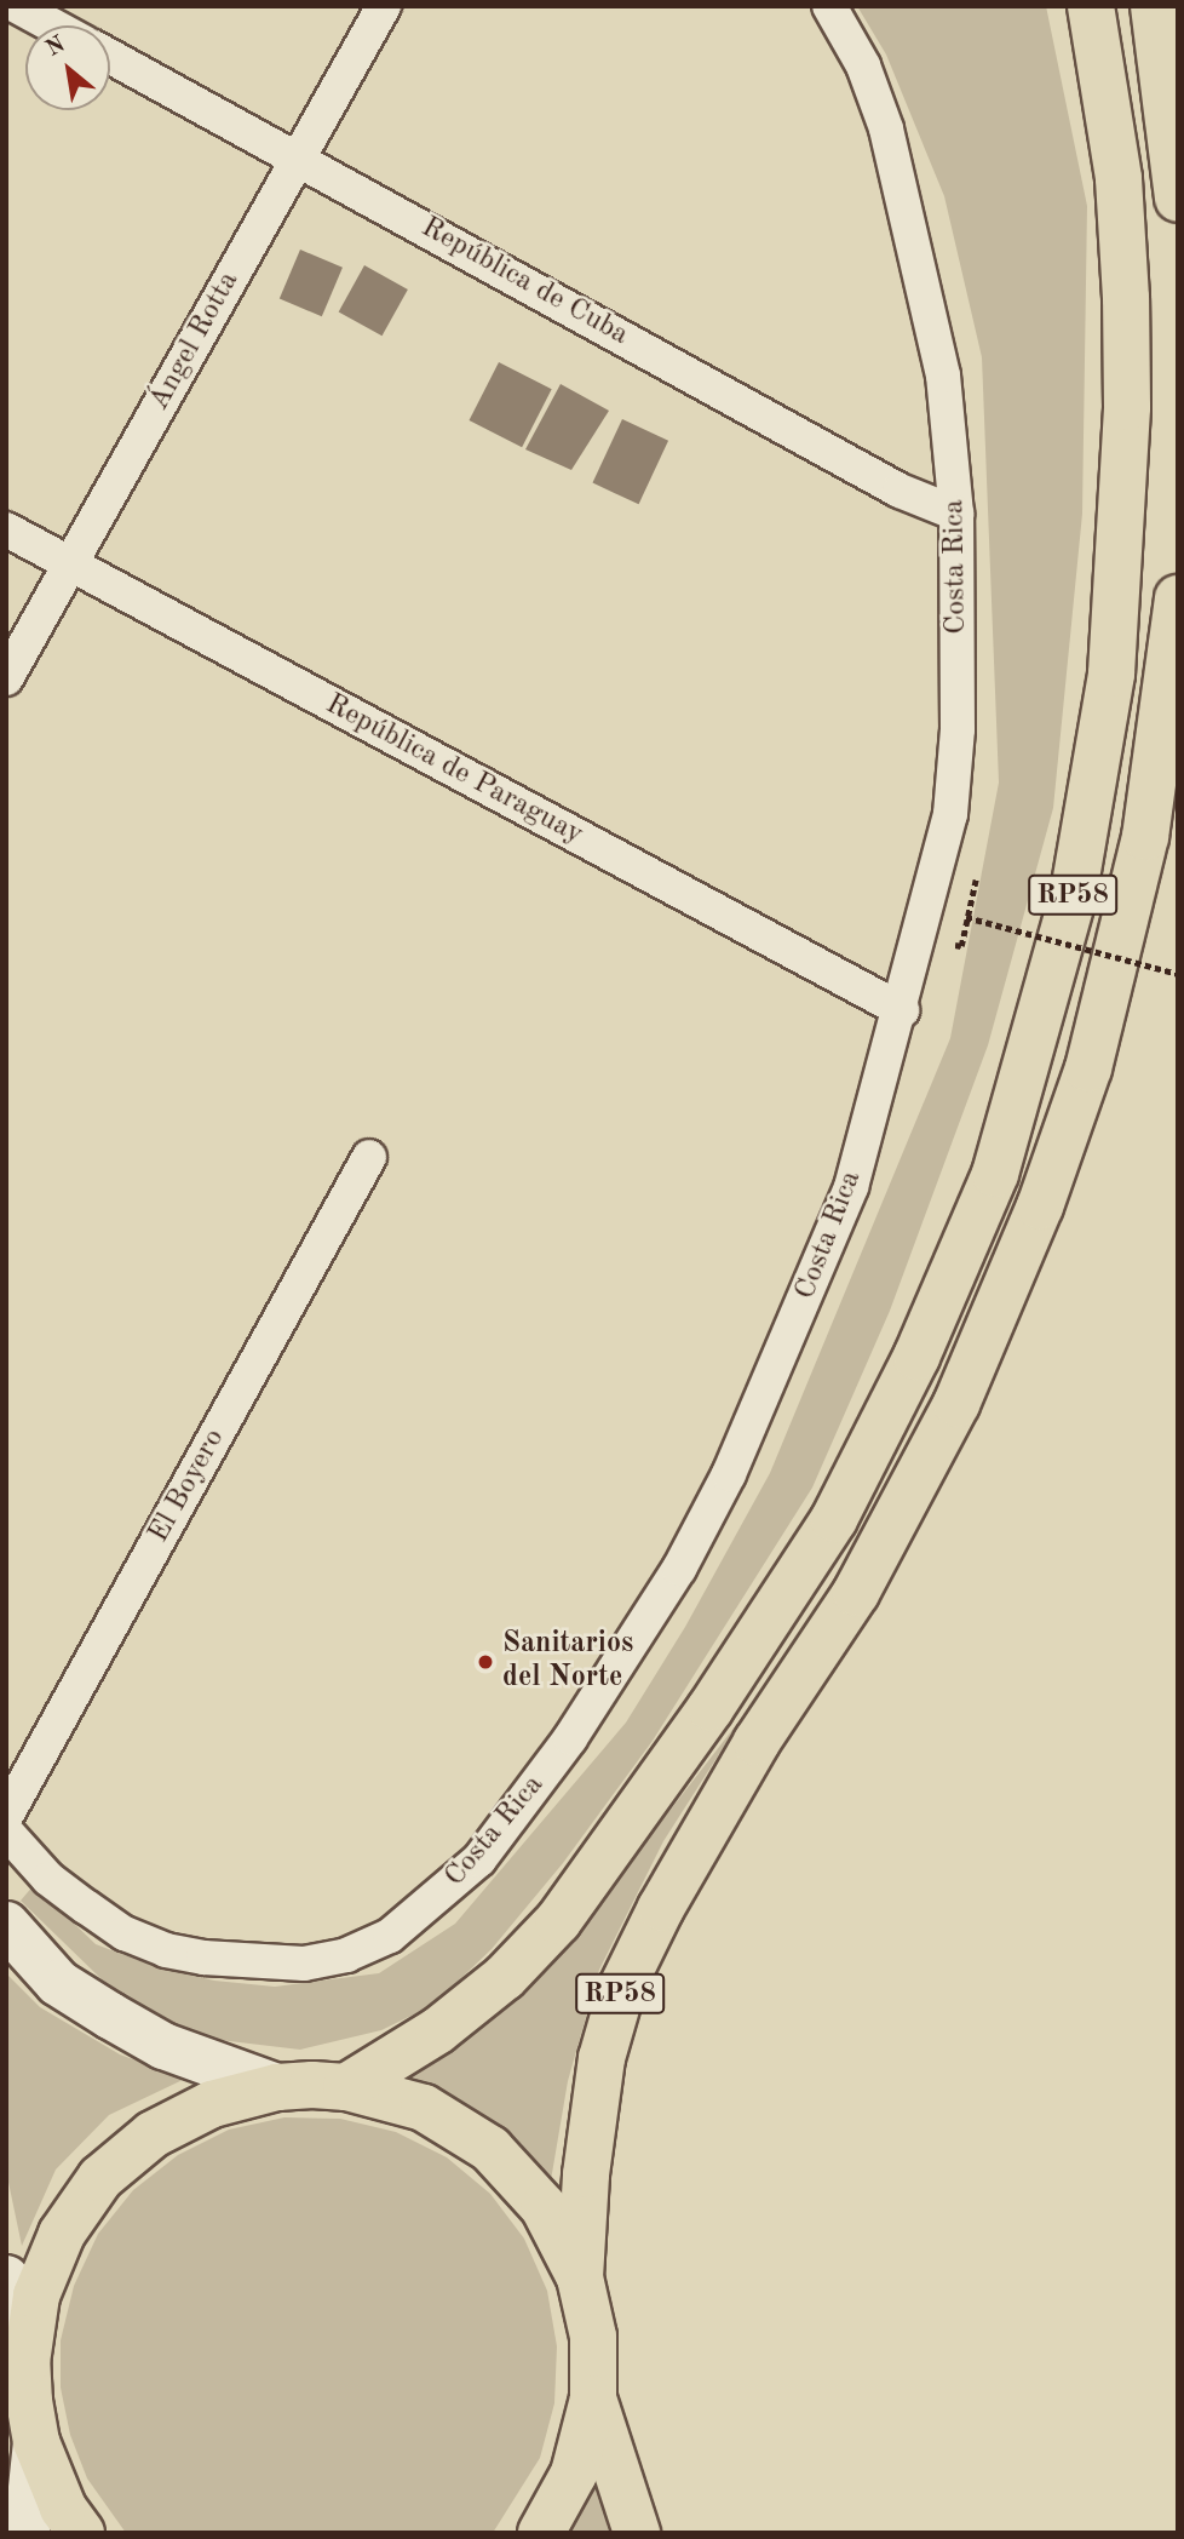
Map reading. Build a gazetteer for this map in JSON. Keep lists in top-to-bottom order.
{
  "streets": {
    "highway": ["RP58"],
    "street": [
      "República de Cuba",
      "Ángel Rotta",
      "Costa Rica",
      "República de Paraguay",
      "El Boyero"
    ]
  },
  "crossings": [
    ["República de Cuba", "Ángel Rotta"],
    ["República de Cuba", "Costa Rica"],
    ["Ángel Rotta", "República de Paraguay"],
    ["Costa Rica", "República de Paraguay"]
  ],
  "places": ["Sanitarios del Norte"],
  "north": "top left"
}
